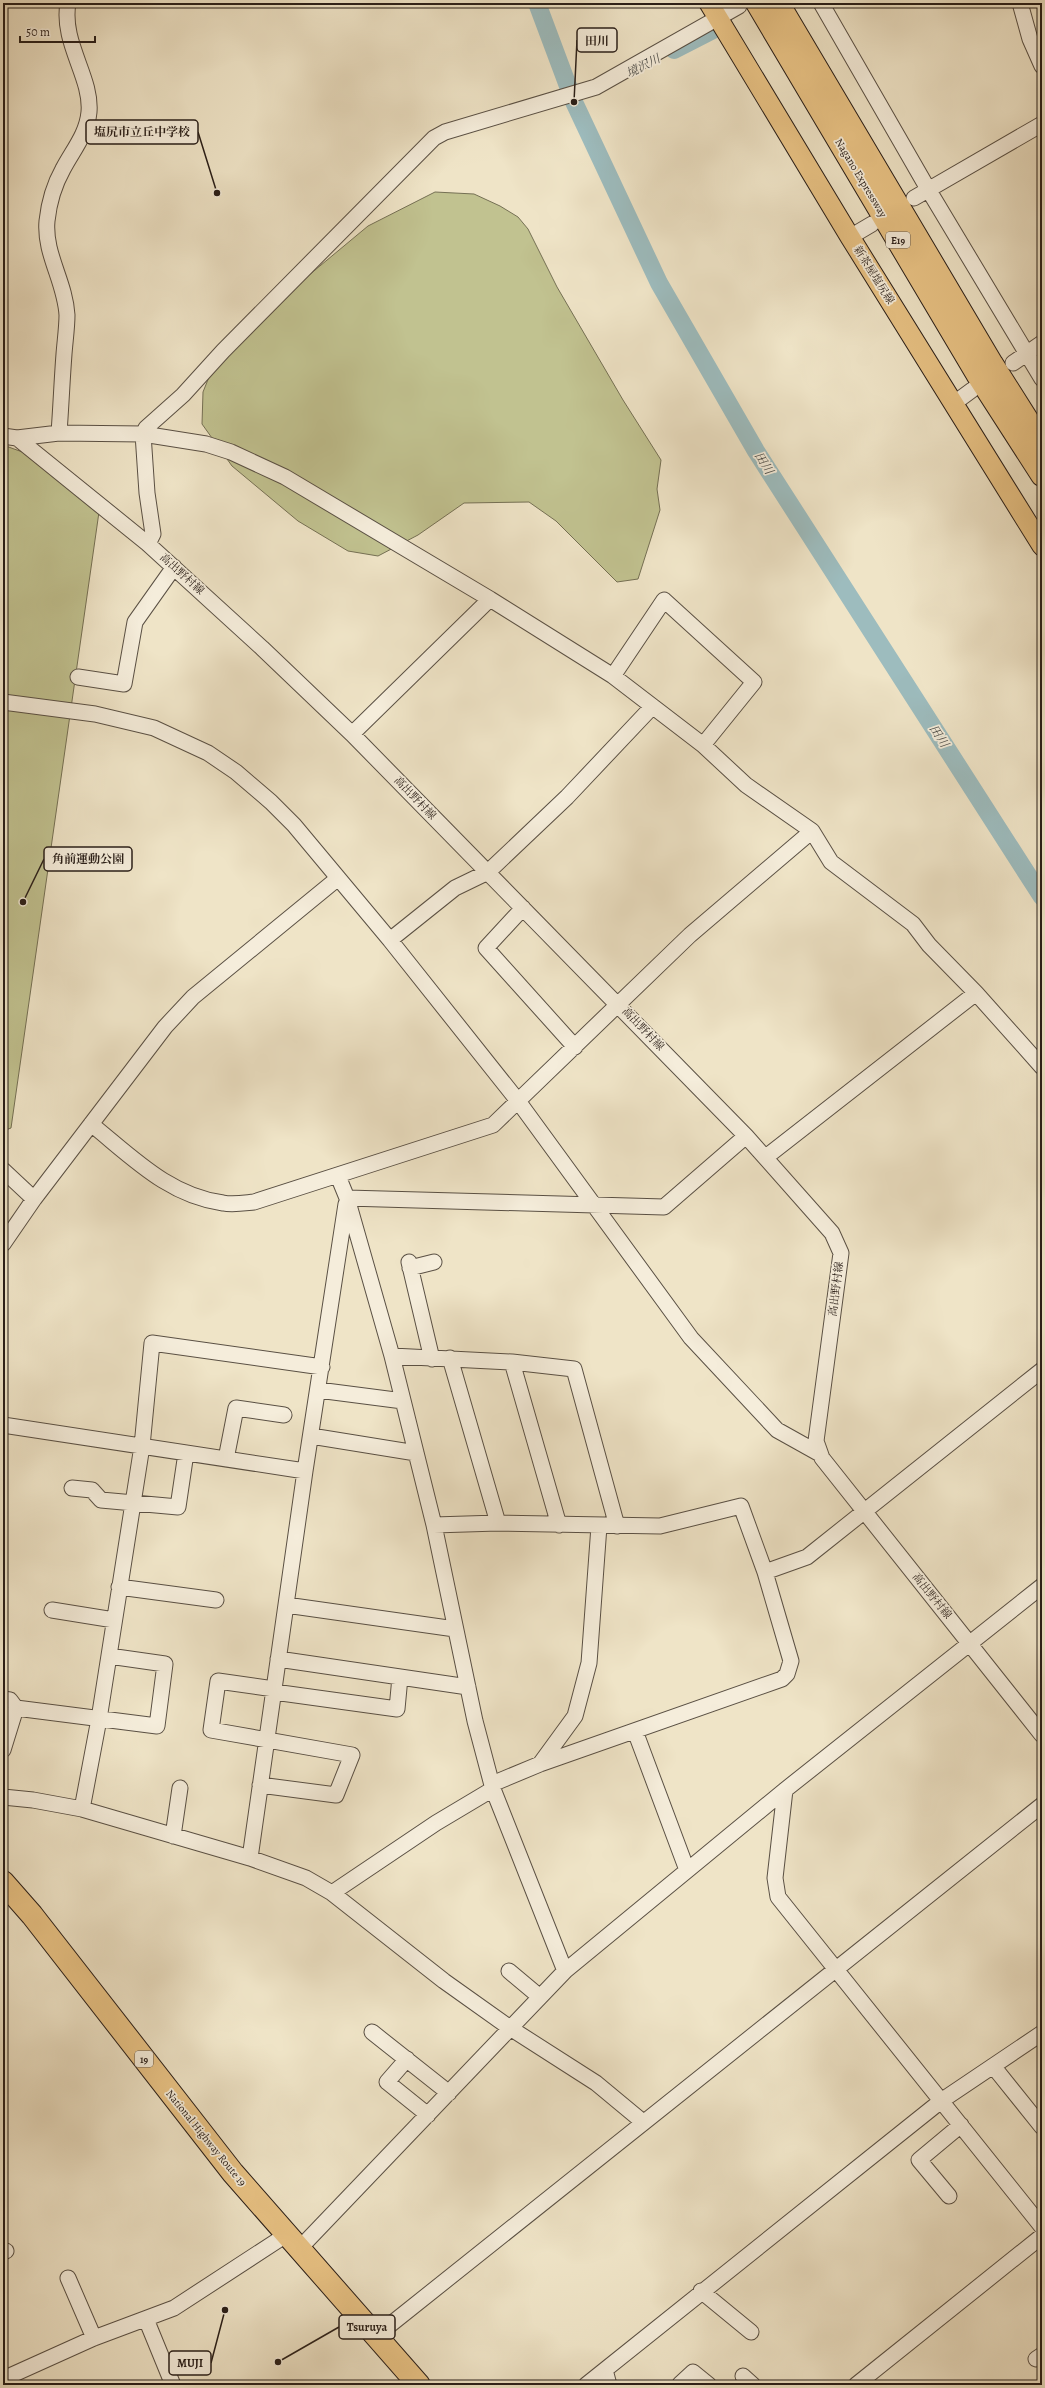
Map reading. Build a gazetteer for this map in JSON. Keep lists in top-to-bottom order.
{
  "streets": {
    "highway": [
      "Nagano Expressway",
      "E19",
      "19",
      "National Highway Route 19"
    ],
    "main road": ["新茶屋塩尻線"],
    "street": ["高出野村線"]
  },
  "water": ["境沢川", "田川"],
  "places": [
    "田川",
    "塩尻市立丘中学校",
    "角前運動公園",
    "MUJI",
    "Tsuruya"
  ],
  "scale_bar": "50 m"
}
